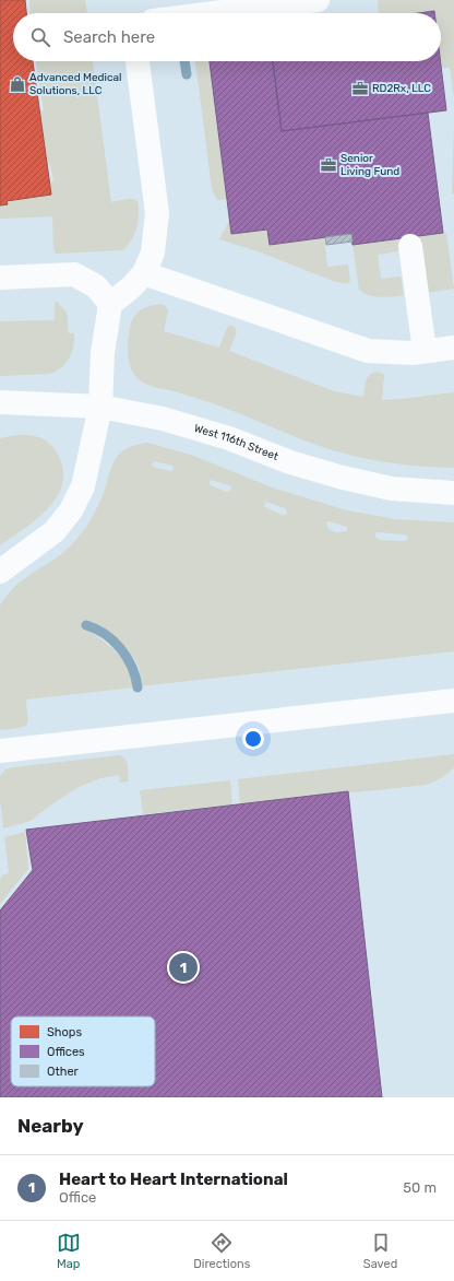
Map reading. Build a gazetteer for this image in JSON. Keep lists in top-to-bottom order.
{
  "streets": {
    "street": ["West 116th Street"]
  },
  "places": {
    "shop": ["Advanced Medical Solutions, LLC"],
    "office": ["RD2Rx, LLC", "Senior Living Fund"]
  },
  "legend": ["Shops", "Offices", "Other"],
  "page": {
    "search": "Search here",
    "pins": "1",
    "heading": "Nearby",
    "list": [
      {
        "mark": "1",
        "name": "Heart to Heart International",
        "note": "Office",
        "value": "50 m"
      }
    ],
    "nav": ["Map", "Directions", "Saved"]
  }
}
